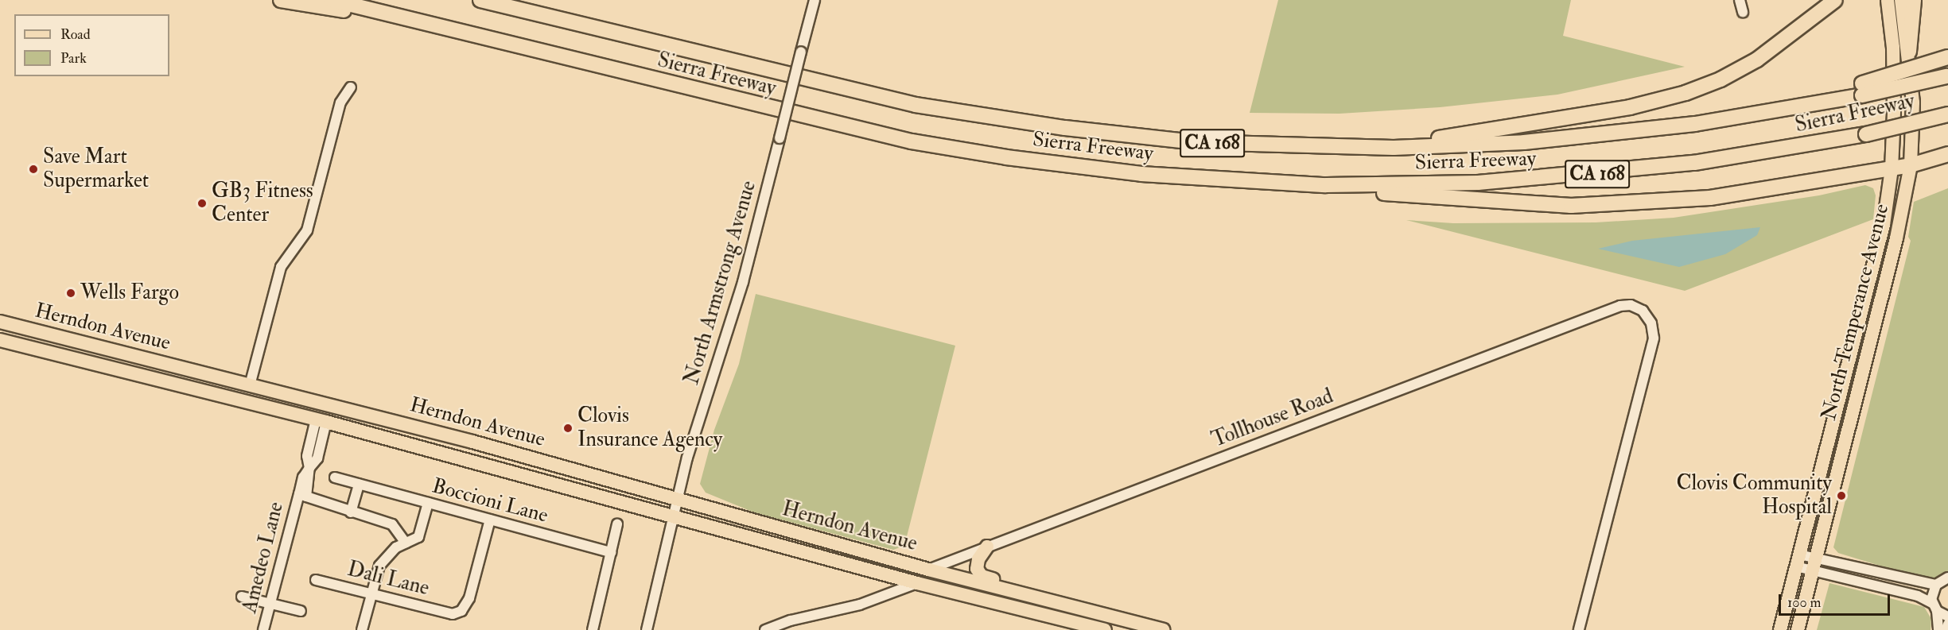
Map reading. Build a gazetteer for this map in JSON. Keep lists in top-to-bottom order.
{
  "streets": {
    "highway": ["Sierra Freeway", "CA 168"],
    "main road": ["North Temperance Avenue", "Herndon Avenue"],
    "street": [
      "North Armstrong Avenue",
      "Tollhouse Road",
      "Boccioni Lane",
      "Amedeo Lane",
      "Dali Lane"
    ]
  },
  "crossings": [
    ["North Armstrong Avenue", "Herndon Avenue"],
    ["Herndon Avenue", "Tollhouse Road"],
    ["Herndon Avenue", "Amedeo Lane"],
    ["Boccioni Lane", "Dali Lane"]
  ],
  "places": [
    "Save Mart Supermarket",
    "GB3 Fitness Center",
    "Wells Fargo",
    "Clovis Insurance Agency",
    "Clovis Community Hospital"
  ],
  "legend": ["Road", "Park"],
  "scale_bar": "100 m"
}
